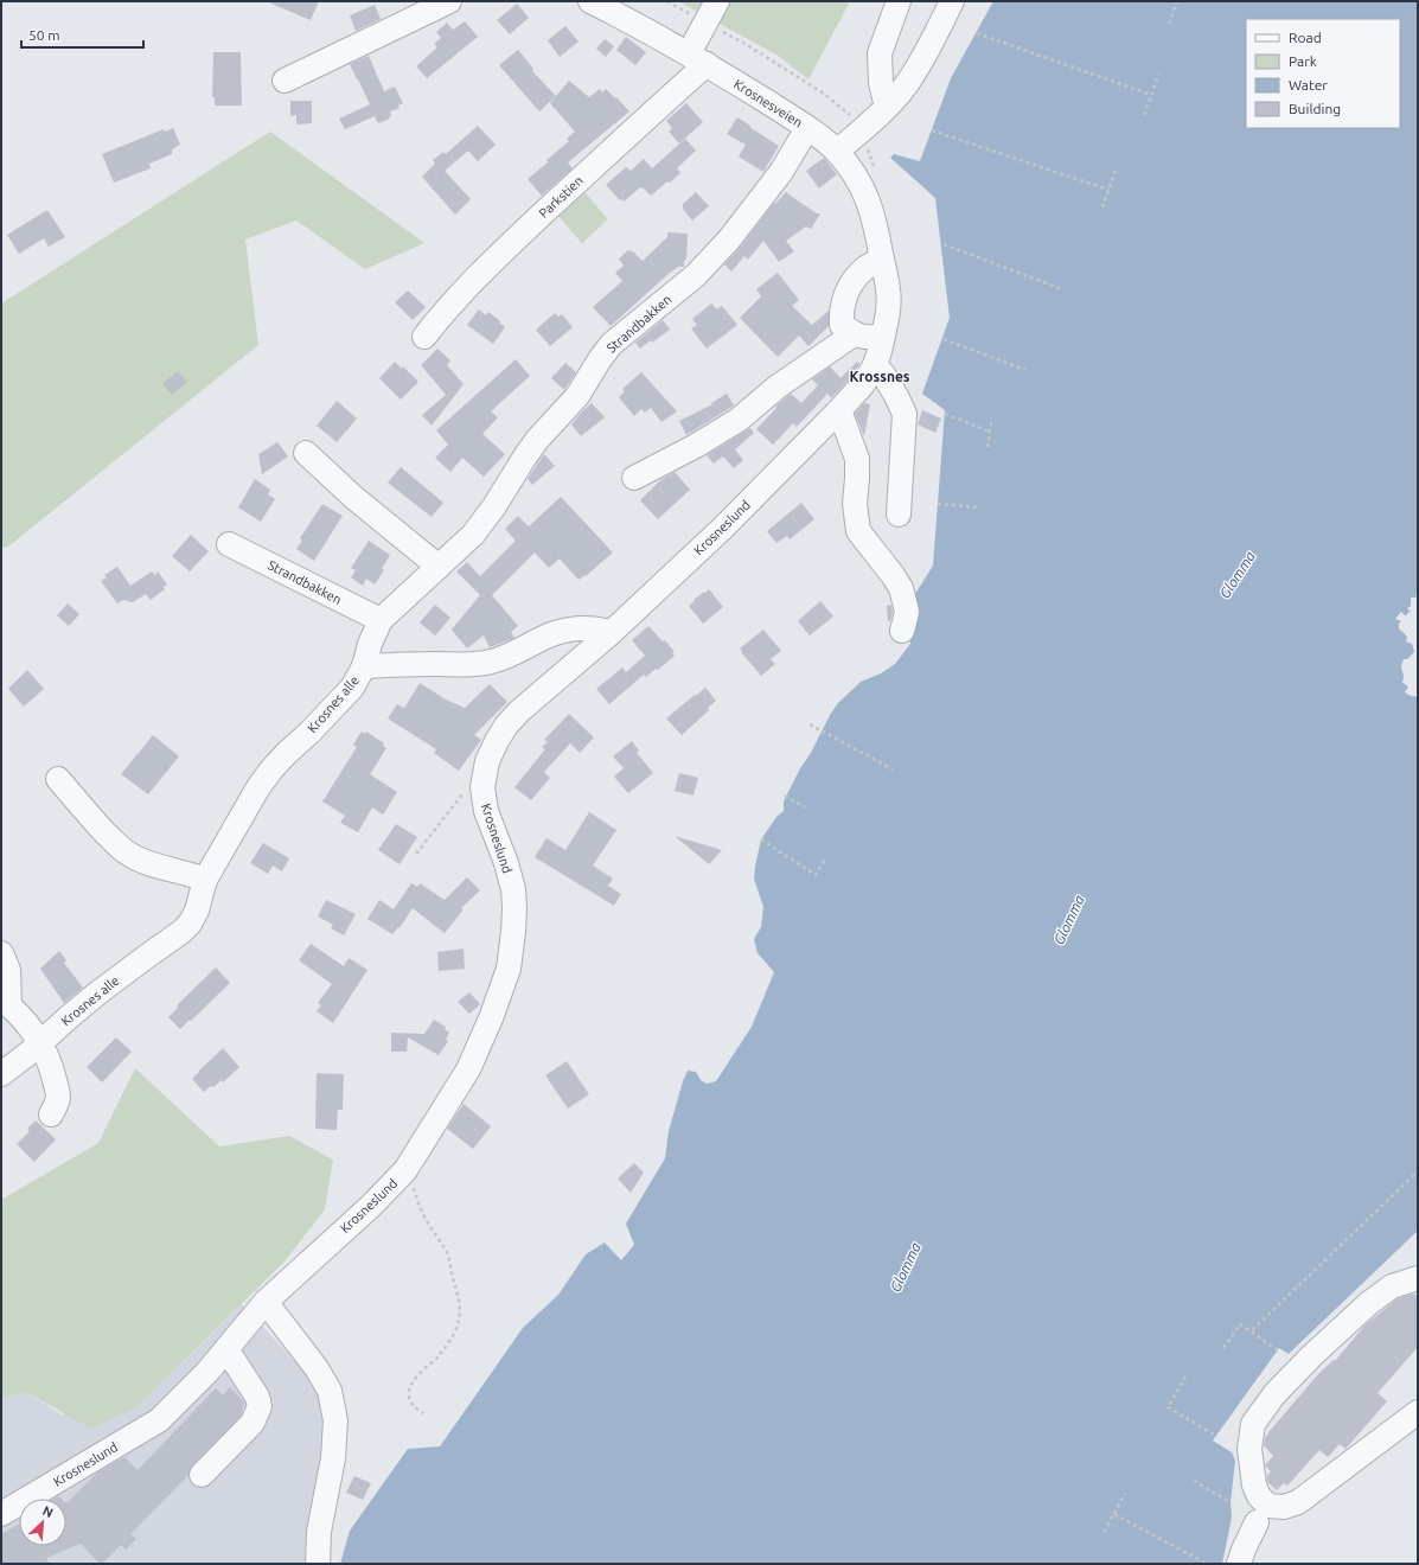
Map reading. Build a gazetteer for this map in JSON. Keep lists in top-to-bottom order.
{
  "streets": {
    "street": [
      "Krosnesveien",
      "Parkstien",
      "Strandbakken",
      "Krosneslund",
      "Krosnes alle"
    ]
  },
  "crossings": [
    ["Krosnesveien", "Parkstien"],
    ["Krosnesveien", "Strandbakken"],
    ["Krosnesveien", "Krosneslund"],
    ["Strandbakken", "Krosnes alle"],
    ["Krosneslund", "Krosnes alle"]
  ],
  "districts": ["Krossnes"],
  "water": ["Glomma"],
  "legend": [
    "Road",
    "Park",
    "Water",
    "Building"
  ],
  "scale_bar": "50 m",
  "north": "top right"
}
